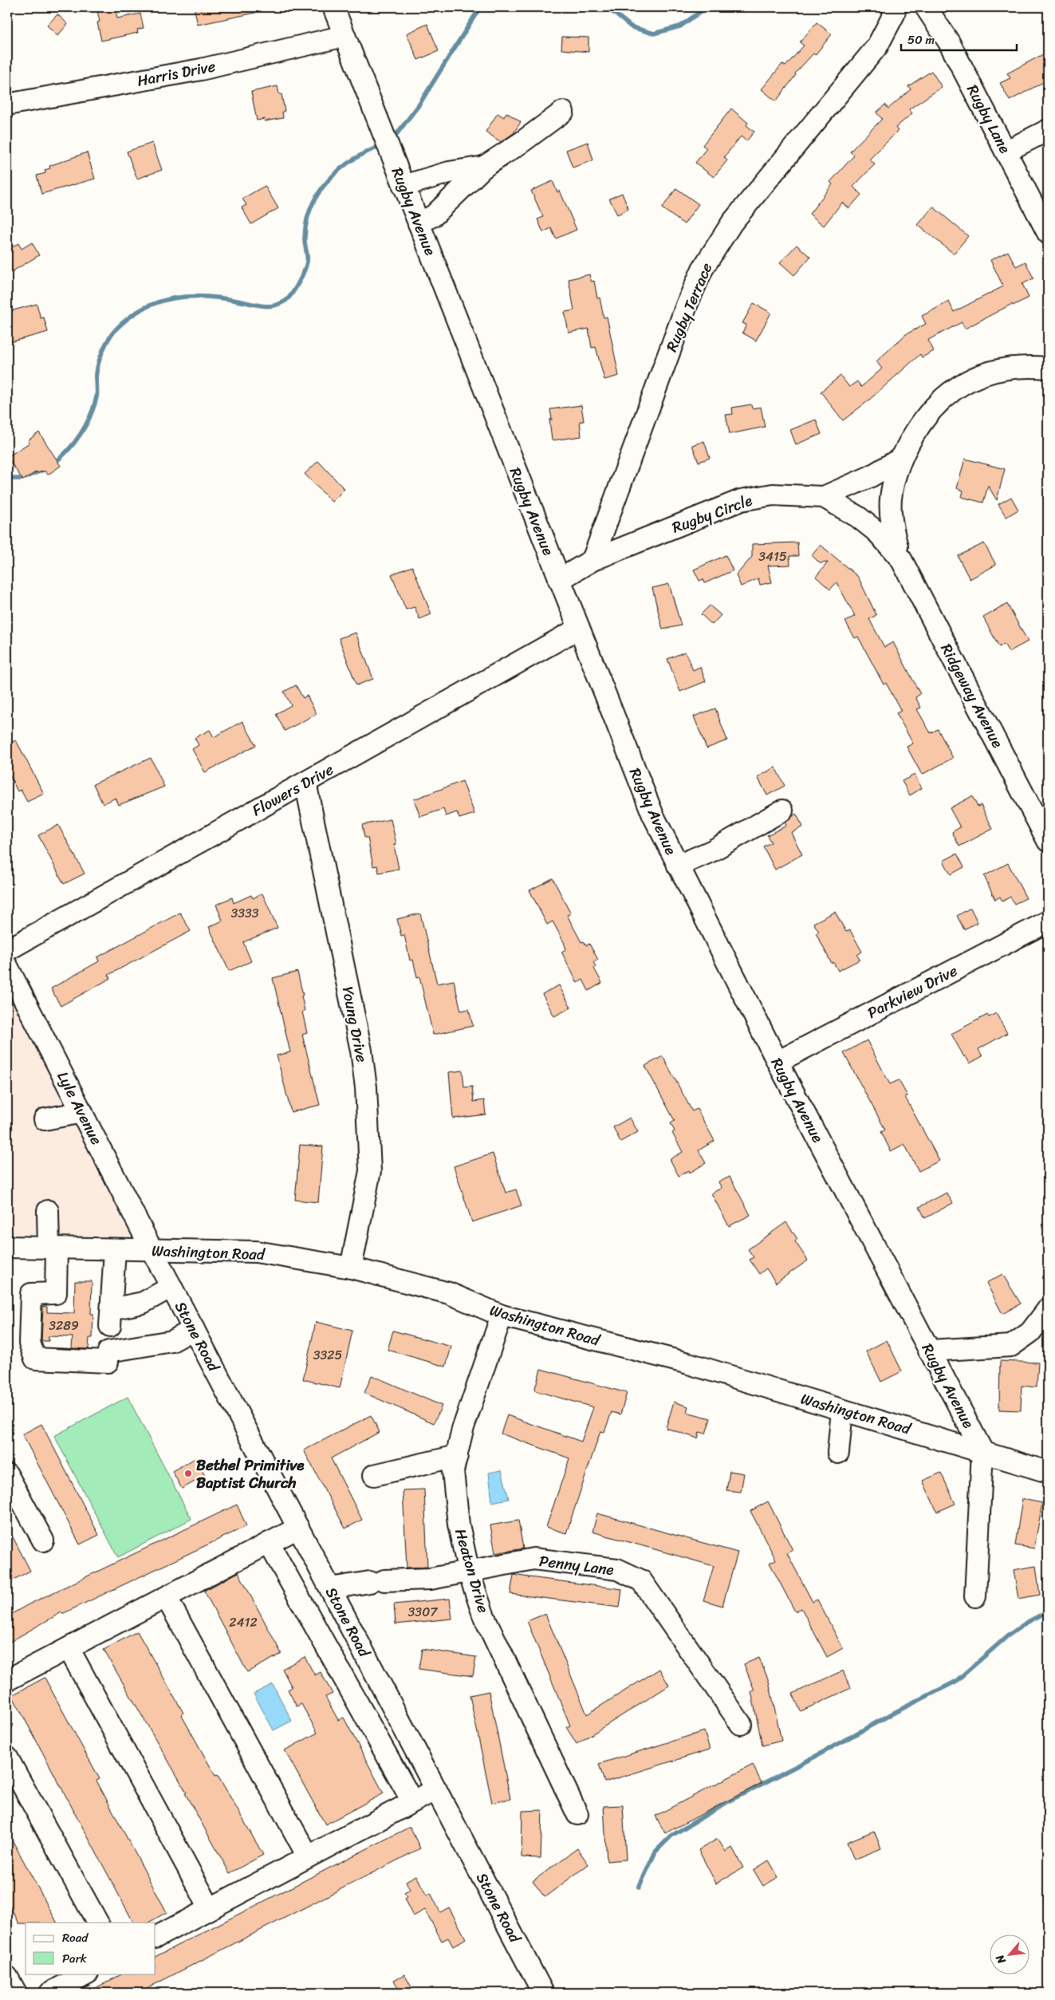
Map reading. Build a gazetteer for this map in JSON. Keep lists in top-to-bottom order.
{
  "streets": {
    "street": [
      "Harris Drive",
      "Rugby Lane",
      "Rugby Avenue",
      "Rugby Terrace",
      "Rugby Circle",
      "Ridgeway Avenue",
      "Flowers Drive",
      "Parkview Drive",
      "Young Drive",
      "Lyle Avenue",
      "Washington Road",
      "Stone Road",
      "Penny Lane",
      "Heaton Drive"
    ]
  },
  "crossings": [
    ["Harris Drive", "Rugby Avenue"],
    ["Rugby Avenue", "Rugby Circle"],
    ["Rugby Avenue", "Flowers Drive"],
    ["Rugby Avenue", "Parkview Drive"],
    ["Rugby Avenue", "Washington Road"],
    ["Rugby Terrace", "Rugby Circle"],
    ["Rugby Circle", "Ridgeway Avenue"],
    ["Flowers Drive", "Young Drive"],
    ["Young Drive", "Washington Road"],
    ["Lyle Avenue", "Washington Road"],
    ["Lyle Avenue", "Stone Road"],
    ["Washington Road", "Stone Road"],
    ["Washington Road", "Heaton Drive"],
    ["Stone Road", "Penny Lane"],
    ["Penny Lane", "Heaton Drive"]
  ],
  "places": ["Bethel Primitive Baptist Church"],
  "house_numbers": [
    "3415",
    "3333",
    "3289",
    "3325",
    "3307",
    "2412"
  ],
  "legend": ["Road", "Park"],
  "scale_bar": "50 m",
  "north": "bottom left"
}
